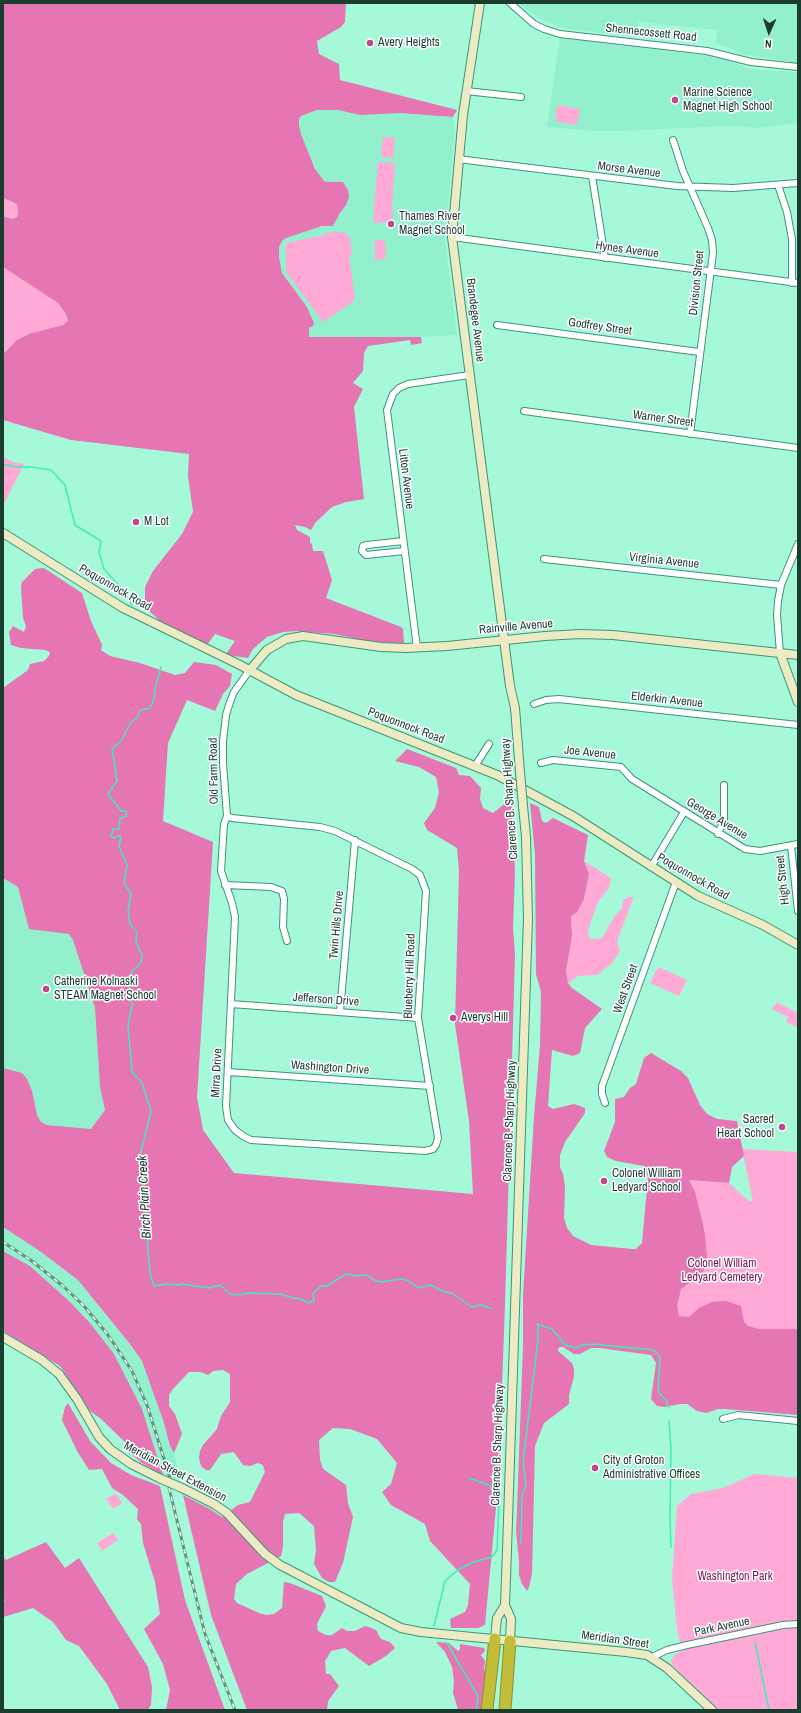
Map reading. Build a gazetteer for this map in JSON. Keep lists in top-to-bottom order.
{
  "streets": {
    "street": [
      "Shennecossett Road",
      "Morse Avenue",
      "Hynes Avenue",
      "Division Street",
      "Brandegee Avenue",
      "Godfrey Street",
      "Warner Street",
      "Litton Avenue",
      "Virginia Avenue",
      "Poquonnock Road",
      "Rainville Avenue",
      "Elderkin Avenue",
      "Joe Avenue",
      "Old Farm Road",
      "Clarence B. Sharp Highway",
      "George Avenue",
      "High Street",
      "Twin Hills Drive",
      "Blueberry Hill Road",
      "West Street",
      "Jefferson Drive",
      "Washington Drive",
      "Mirra Drive",
      "Meridian Street Extension",
      "Park Avenue",
      "Meridian Street"
    ]
  },
  "crossings": [
    ["Morse Avenue", "Division Street"],
    ["Morse Avenue", "Brandegee Avenue"],
    ["Hynes Avenue", "Division Street"],
    ["Hynes Avenue", "Brandegee Avenue"],
    ["Division Street", "Godfrey Street"],
    ["Division Street", "Warner Street"],
    ["Brandegee Avenue", "Litton Avenue"],
    ["Brandegee Avenue", "Rainville Avenue"],
    ["Brandegee Avenue", "Clarence B. Sharp Highway"],
    ["Litton Avenue", "Rainville Avenue"],
    ["Poquonnock Road", "Rainville Avenue"],
    ["Poquonnock Road", "Old Farm Road"],
    ["Poquonnock Road", "West Street"],
    ["Rainville Avenue", "Old Farm Road"],
    ["Rainville Avenue", "Clarence B. Sharp Highway"],
    ["Joe Avenue", "George Avenue"],
    ["Old Farm Road", "Twin Hills Drive"],
    ["Old Farm Road", "Blueberry Hill Road"],
    ["Old Farm Road", "Mirra Drive"],
    ["Clarence B. Sharp Highway", "Meridian Street Extension"],
    ["Clarence B. Sharp Highway", "Meridian Street"],
    ["George Avenue", "High Street"],
    ["Twin Hills Drive", "Blueberry Hill Road"],
    ["Twin Hills Drive", "Jefferson Drive"],
    ["Blueberry Hill Road", "Jefferson Drive"],
    ["Blueberry Hill Road", "Washington Drive"],
    ["Blueberry Hill Road", "Mirra Drive"],
    ["Jefferson Drive", "Mirra Drive"],
    ["Washington Drive", "Mirra Drive"],
    ["Meridian Street Extension", "Meridian Street"],
    ["Park Avenue", "Meridian Street"]
  ],
  "water": ["Birch Plain Creek"],
  "parks": ["Colonel William Ledyard Cemetery", "Washington Park"],
  "places": [
    "Avery Heights",
    "Marine Science Magnet High School",
    "Thames River Magnet School",
    "M Lot",
    "Catherine Kolnaski STEAM Magnet School",
    "Averys Hill",
    "Sacred Heart School",
    "Colonel William Ledyard School",
    "City of Groton Administrative Offices"
  ],
  "north": "bottom"
}
